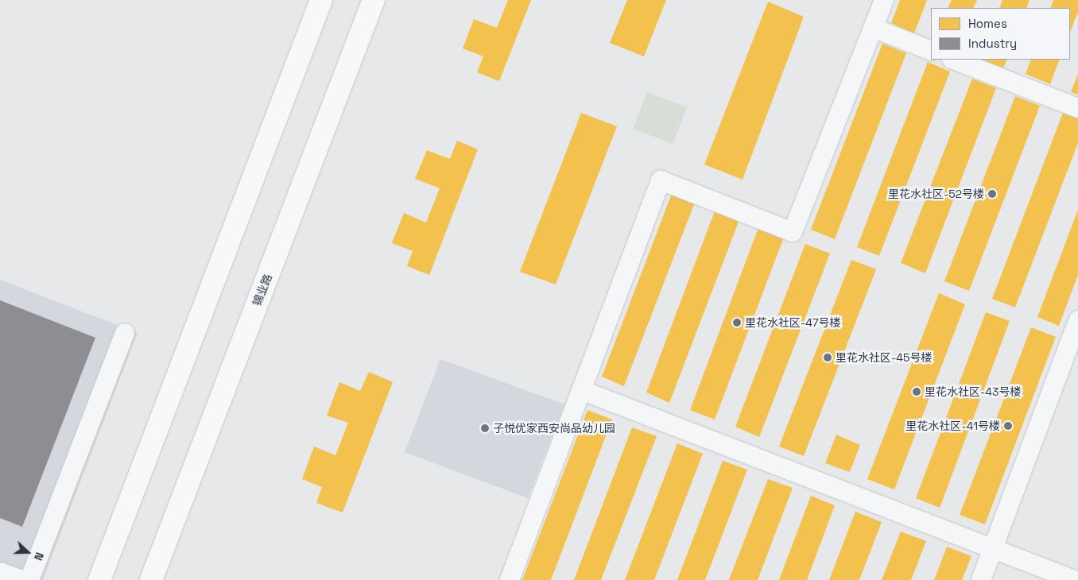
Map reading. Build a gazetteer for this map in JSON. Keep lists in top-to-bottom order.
{
  "streets": {
    "main road": ["锦业路"]
  },
  "places": [
    "里花水社区-52号楼",
    "里花水社区-47号楼",
    "里花水社区-45号楼",
    "里花水社区-43号楼",
    "里花水社区-41号楼",
    "子悦优家西安尚品幼儿园"
  ],
  "legend": ["Homes", "Industry"],
  "north": "right"
}
